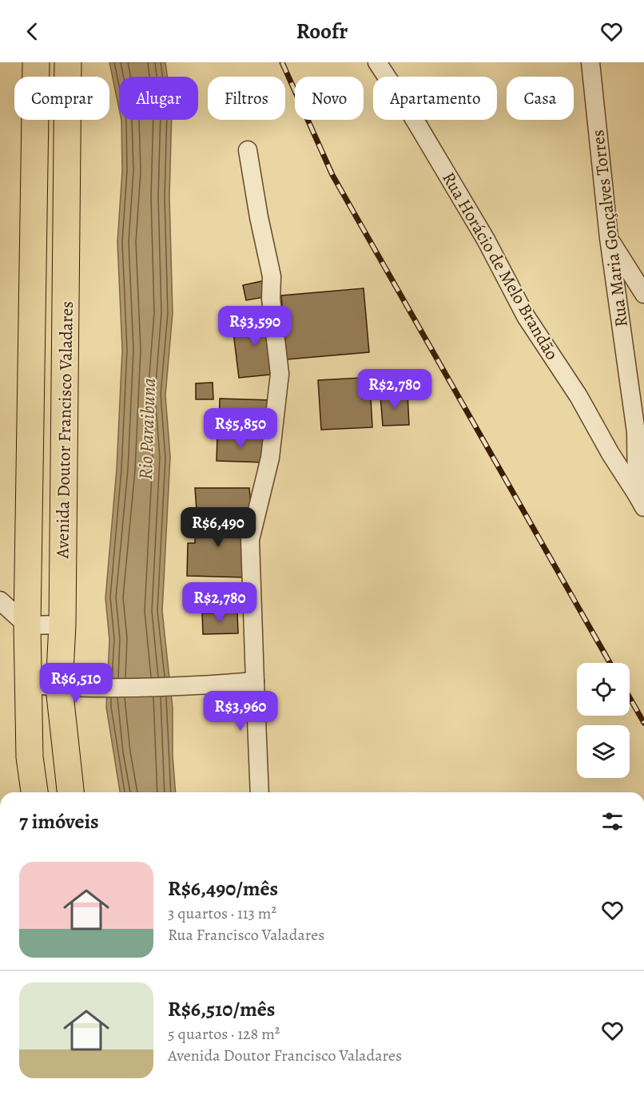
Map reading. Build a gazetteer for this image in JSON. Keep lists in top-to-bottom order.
{
  "streets": {
    "highway": ["Avenida Doutor Francisco Valadares"],
    "street": ["Rua Maria Gonçalves Torres", "Rua Horácio de Melo Brandão"]
  },
  "crossings": [
    ["Rua Maria Gonçalves Torres", "Rua Horácio de Melo Brandão"]
  ],
  "water": ["Rio Paraibuna"],
  "page": {
    "header": "Roofr",
    "chip": [
      "Comprar",
      "Alugar",
      "Filtros",
      "Novo",
      "Apartamento",
      "Casa"
    ],
    "price": [
      "R$3,590",
      "R$2,780",
      "R$5,850",
      "R$6,490",
      "R$2,780",
      "R$6,510",
      "R$3,960"
    ],
    "heading": "7 imóveis",
    "list": [
      {
        "name": "R$6,490/mês",
        "note": "3 quartos · 113 m² · Rua Francisco Valadares"
      },
      {
        "name": "R$6,510/mês",
        "note": "5 quartos · 128 m² · Avenida Doutor Francisco Valadares"
      }
    ]
  }
}
